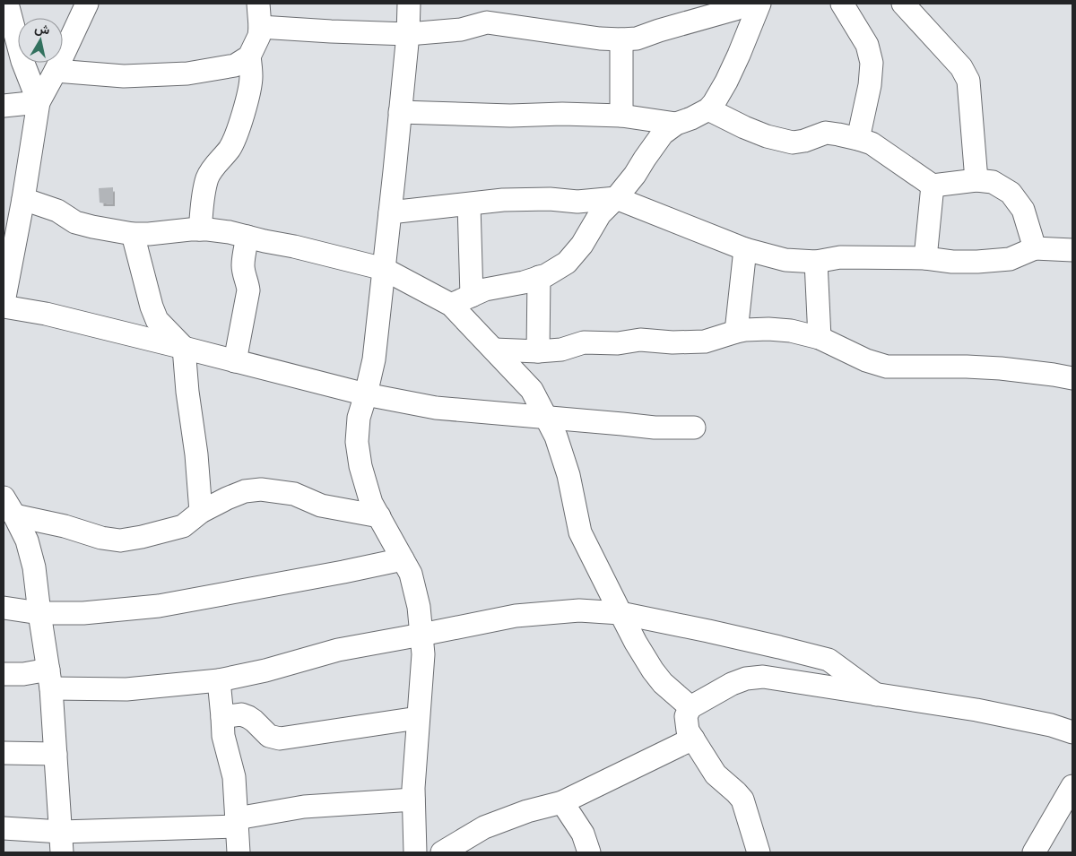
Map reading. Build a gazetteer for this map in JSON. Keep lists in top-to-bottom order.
{
  "north": "top"
}
